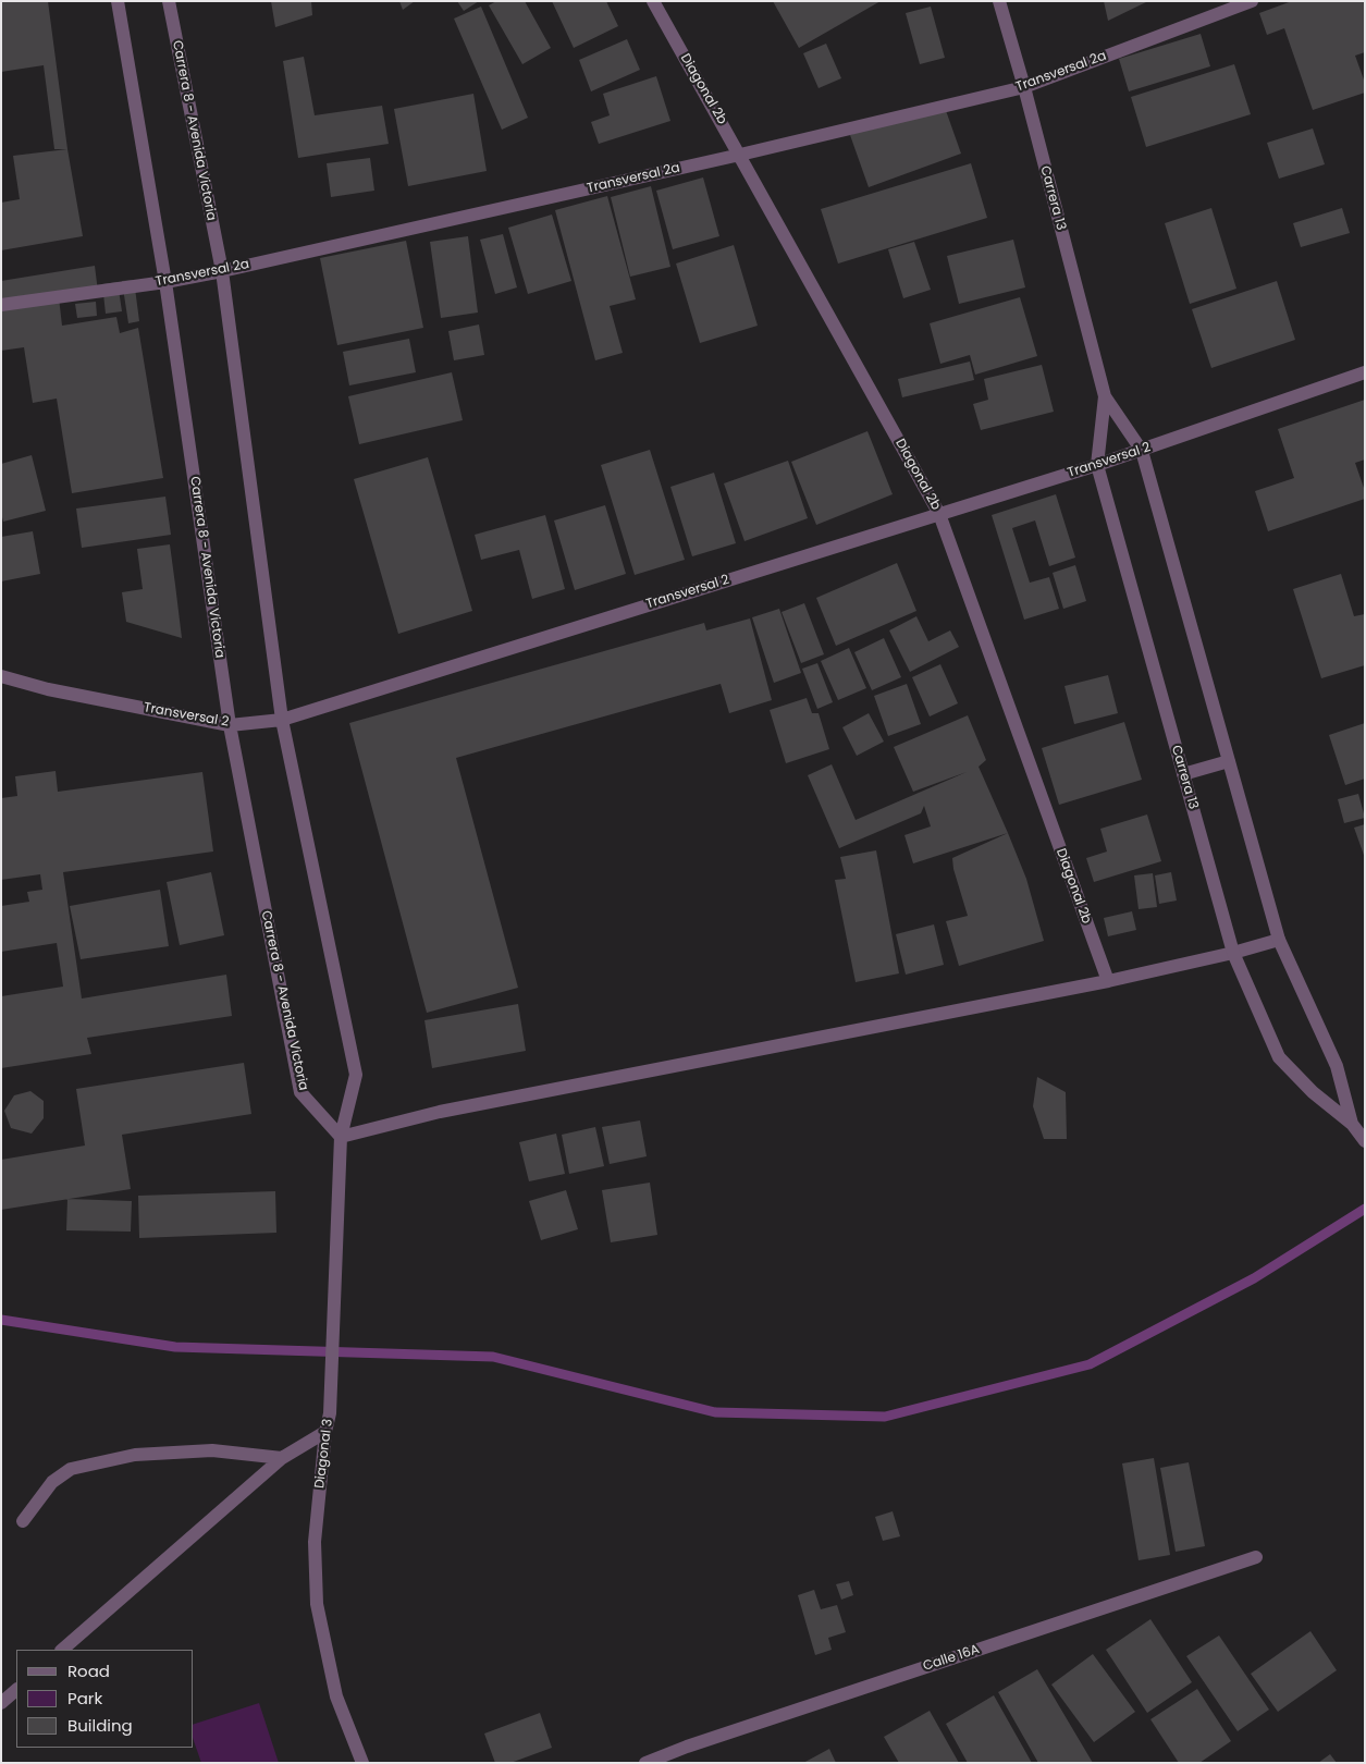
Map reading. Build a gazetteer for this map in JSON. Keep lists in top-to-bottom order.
{
  "streets": {
    "street": [
      "Transversal 2a",
      "Diagonal 2b",
      "Carrera 8 - Avenida Victoria",
      "Carrera 13",
      "Transversal 2",
      "Diagonal 3",
      "Calle 16A"
    ]
  },
  "crossings": [
    ["Transversal 2a", "Diagonal 2b"],
    ["Transversal 2a", "Carrera 8 - Avenida Victoria"],
    ["Transversal 2a", "Carrera 13"],
    ["Diagonal 2b", "Transversal 2"],
    ["Carrera 8 - Avenida Victoria", "Transversal 2"],
    ["Carrera 8 - Avenida Victoria", "Diagonal 3"],
    ["Carrera 13", "Transversal 2"]
  ],
  "legend": ["Road", "Park", "Building"]
}
